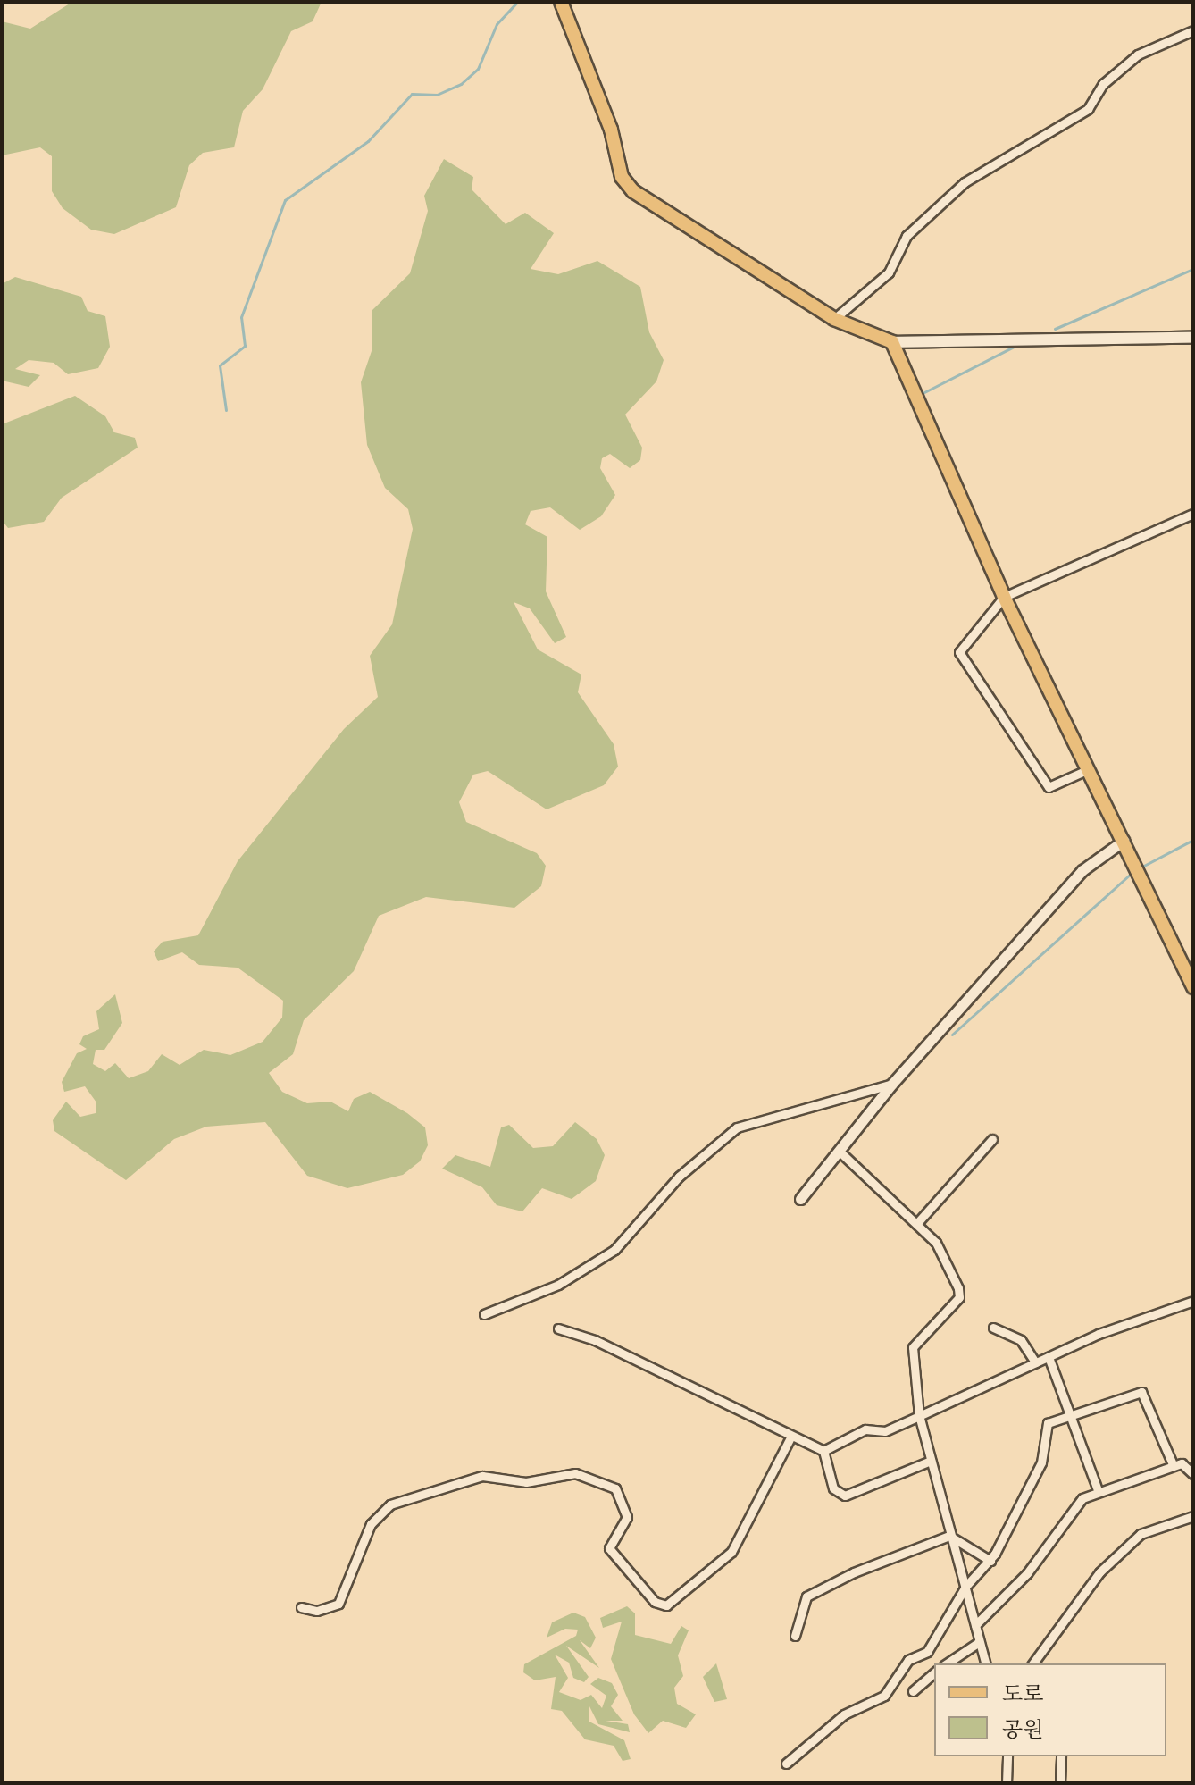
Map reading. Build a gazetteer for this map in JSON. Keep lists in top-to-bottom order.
{
  "legend": ["도로", "공원"]
}
